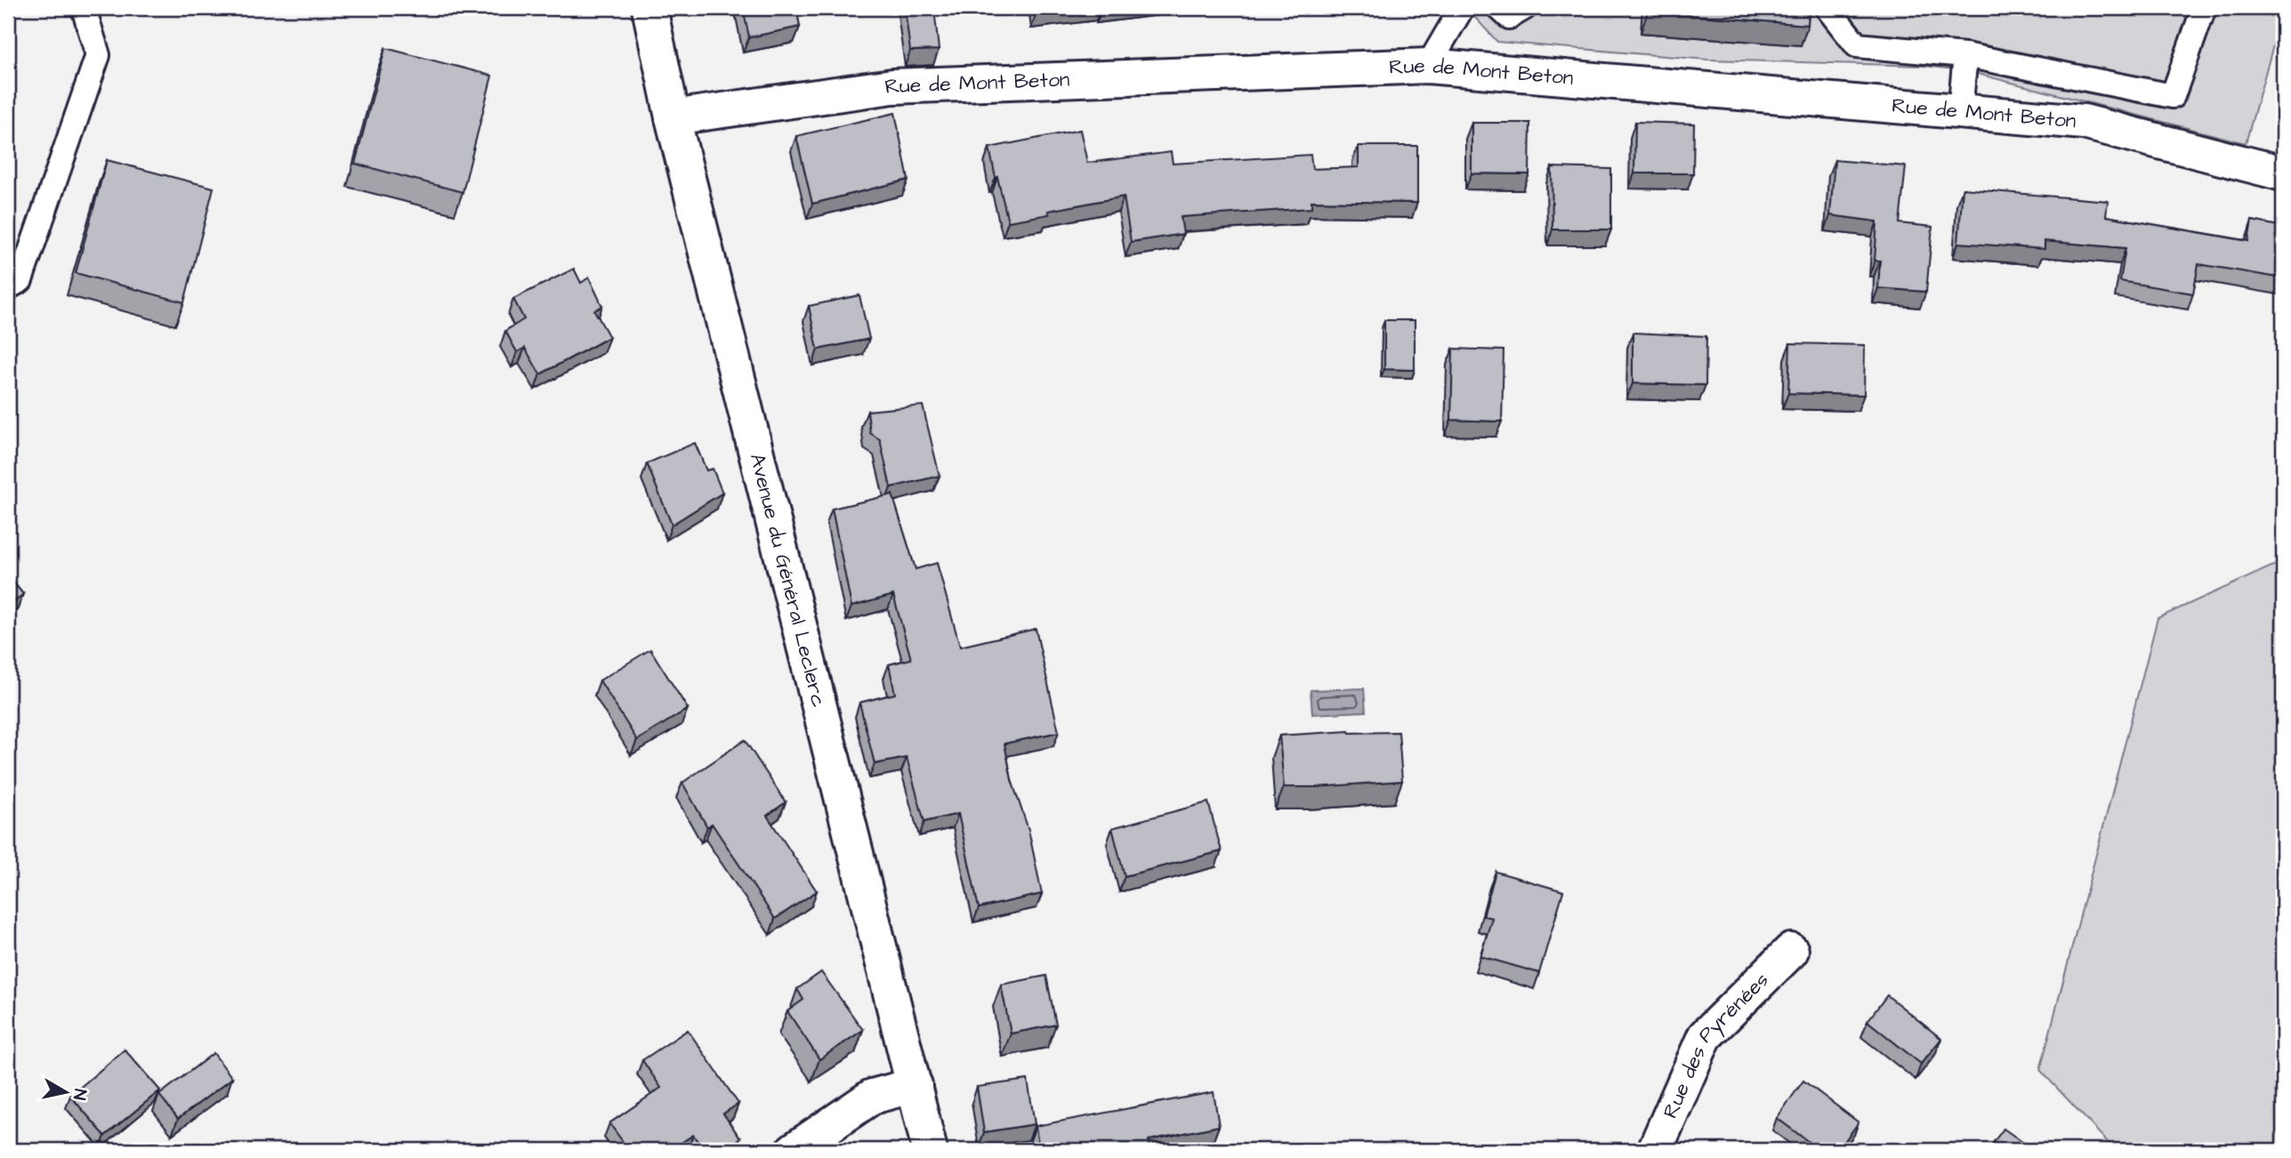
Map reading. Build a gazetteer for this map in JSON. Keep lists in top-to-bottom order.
{
  "streets": {
    "street": ["Rue de Mont Beton", "Avenue du Général Leclerc", "Rue des Pyrénées"]
  },
  "crossings": [
    ["Rue de Mont Beton", "Avenue du Général Leclerc"]
  ],
  "north": "right"
}
